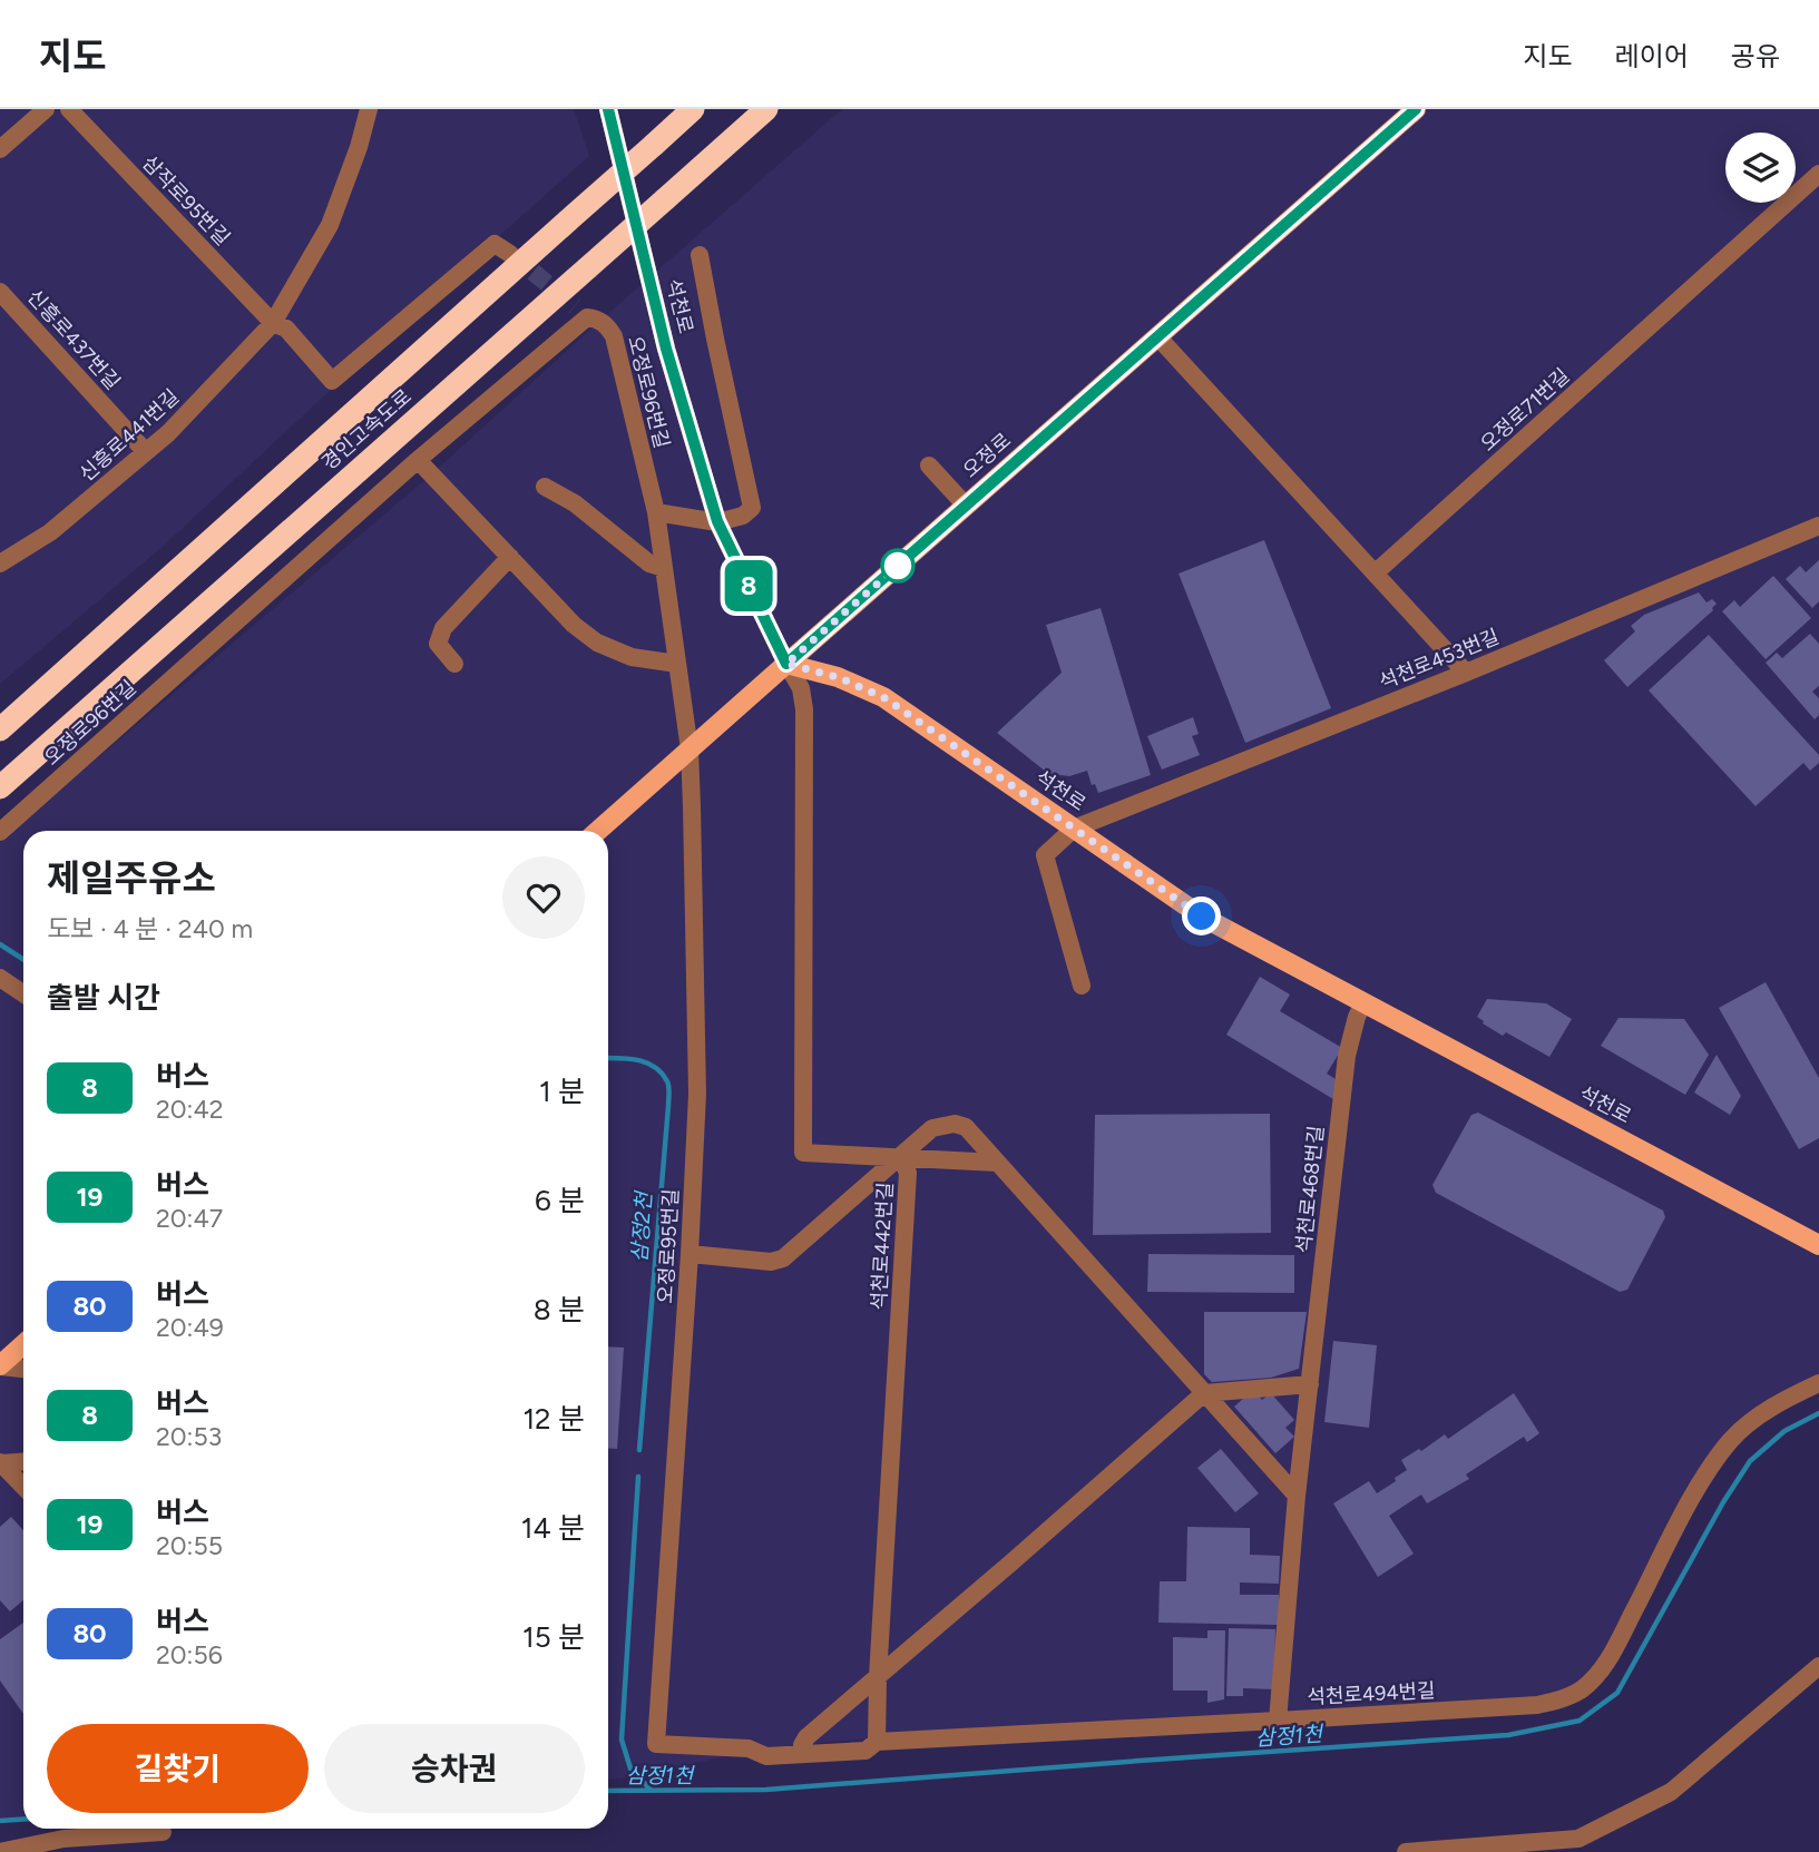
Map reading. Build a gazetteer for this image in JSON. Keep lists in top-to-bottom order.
{
  "streets": {
    "highway": ["경인고속도로"],
    "main road": ["석천로", "오정로"],
    "street": [
      "삼작로95번길",
      "신흥로437번길",
      "오정로96번길",
      "오정로71번길",
      "신흥로441번길",
      "석천로453번길",
      "석천로468번길",
      "오정로95번길",
      "석천로442번길",
      "석천로494번길"
    ]
  },
  "crossings": [
    ["삼작로95번길", "신흥로441번길"],
    ["석천로", "오정로"],
    ["석천로", "석천로453번길"],
    ["석천로", "석천로468번길"],
    ["석천로", "석천로442번길"],
    ["신흥로437번길", "신흥로441번길"],
    ["오정로96번길", "오정로"],
    ["오정로96번길", "오정로95번길"],
    ["오정로", "오정로95번길"],
    ["오정로", "석천로442번길"],
    ["석천로468번길", "석천로494번길"],
    ["오정로95번길", "석천로494번길"],
    ["석천로442번길", "석천로494번길"]
  ],
  "water": ["삼정2천", "삼정1천"],
  "lines": ["bus line 8"],
  "page": {
    "header": "지도",
    "nav": ["지도", "레이어", "공유"],
    "on_map": "8",
    "heading": [
      ["제일주유소", "도보 · 4 분 · 240 m"],
      "출발 시간"
    ],
    "list": [
      {
        "mark": "8",
        "name": "버스",
        "note": "20:42",
        "value": "1 분"
      },
      {
        "mark": "19",
        "name": "버스",
        "note": "20:47",
        "value": "6 분"
      },
      {
        "mark": "80",
        "name": "버스",
        "note": "20:49",
        "value": "8 분"
      },
      {
        "mark": "8",
        "name": "버스",
        "note": "20:53",
        "value": "12 분"
      },
      {
        "mark": "19",
        "name": "버스",
        "note": "20:55",
        "value": "14 분"
      },
      {
        "mark": "80",
        "name": "버스",
        "note": "20:56",
        "value": "15 분"
      }
    ],
    "buttons": ["길찾기", "승차권"]
  }
}
